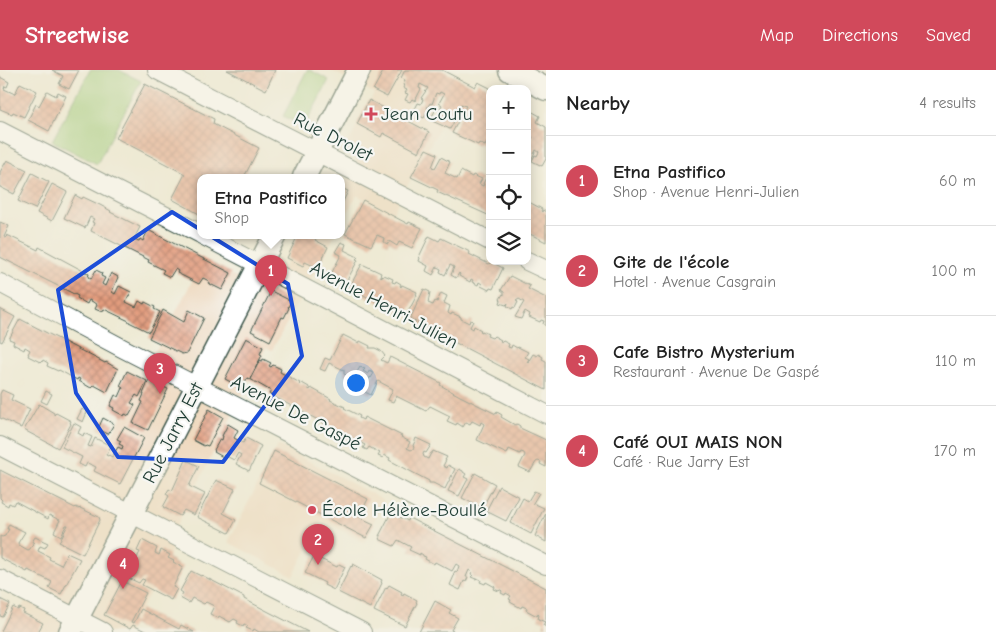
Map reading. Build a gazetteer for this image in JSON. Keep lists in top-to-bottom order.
{
  "streets": {
    "main road": ["Rue Jarry Est"],
    "street": ["Rue Drolet", "Avenue Henri-Julien", "Avenue De Gaspé"]
  },
  "crossings": [
    ["Avenue Henri-Julien", "Rue Jarry Est"],
    ["Avenue De Gaspé", "Rue Jarry Est"]
  ],
  "places": {
    "health": ["Jean Coutu"],
    "other": ["École Hélène-Boullé"]
  },
  "page": {
    "header": "Streetwise",
    "nav": ["Map", "Directions", "Saved"],
    "heading": ["Nearby", "4 results"],
    "map_buttons": ["+", "−"],
    "list": [
      {
        "mark": "1",
        "name": "Etna Pastifico",
        "note": "Shop · Avenue Henri-Julien",
        "value": "60 m"
      },
      {
        "mark": "2",
        "name": "Gite de l'école",
        "note": "Hotel · Avenue Casgrain",
        "value": "100 m"
      },
      {
        "mark": "3",
        "name": "Cafe Bistro Mysterium",
        "note": "Restaurant · Avenue De Gaspé",
        "value": "110 m"
      },
      {
        "mark": "4",
        "name": "Café OUI MAIS NON",
        "note": "Café · Rue Jarry Est",
        "value": "170 m"
      }
    ],
    "popup": ["Etna Pastifico", "Shop"],
    "pins": [
      "1",
      "3",
      "2",
      "4"
    ]
  }
}
